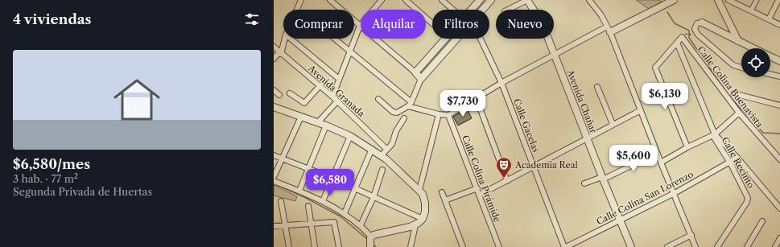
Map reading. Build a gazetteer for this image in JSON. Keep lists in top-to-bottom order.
{
  "streets": {
    "street": [
      "Calle Colina Buenavista",
      "Avenida Granada",
      "Avenida Chañar",
      "Calle Gacelas",
      "Calle Recinto",
      "Calle Colina Pirámide",
      "Calle Colina San Lorenzo"
    ]
  },
  "crossings": [
    ["Avenida Chañar", "Calle Colina San Lorenzo"],
    ["Calle Gacelas", "Calle Colina San Lorenzo"],
    ["Calle Recinto", "Calle Colina San Lorenzo"]
  ],
  "places": {
    "theatre": ["Academia Real"]
  },
  "page": {
    "heading": "4 viviendas",
    "chip": [
      "Comprar",
      "Alquilar",
      "Filtros",
      "Nuevo"
    ],
    "list": [
      {
        "name": "$6,580/mes",
        "note": "3 hab. · 77 m² · Segunda Privada de Huertas"
      }
    ],
    "price": [
      "$6,130",
      "$7,730",
      "$5,600",
      "$6,580"
    ]
  }
}
